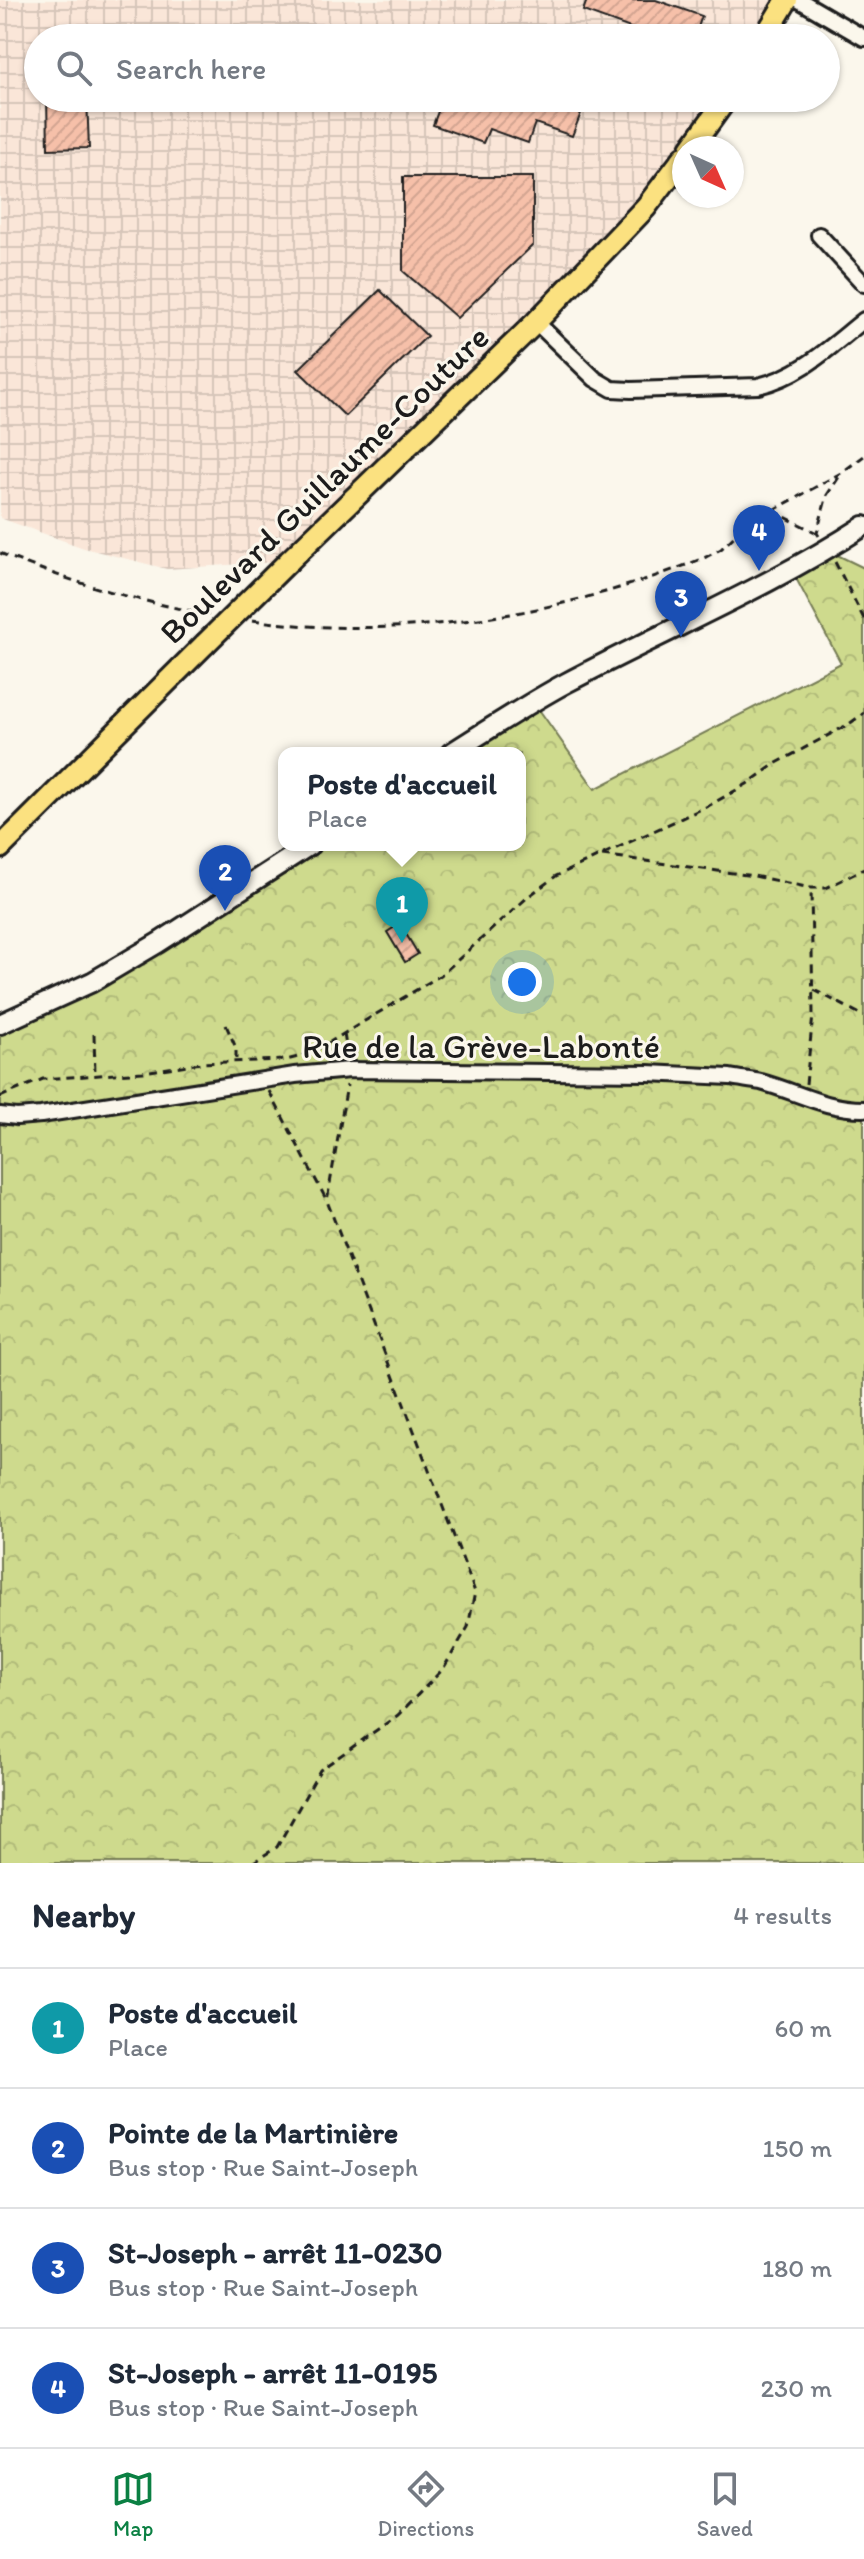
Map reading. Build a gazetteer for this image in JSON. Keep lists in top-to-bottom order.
{
  "streets": {
    "main road": ["Boulevard Guillaume-Couture"],
    "street": ["Rue de la Grève-Labonté"]
  },
  "north": "bottom right",
  "page": {
    "search": "Search here",
    "pins": [
      "4",
      "3",
      "2",
      "1"
    ],
    "popup": ["Poste d'accueil", "Place"],
    "heading": ["Nearby", "4 results"],
    "list": [
      {
        "mark": "1",
        "name": "Poste d'accueil",
        "note": "Place",
        "value": "60 m"
      },
      {
        "mark": "2",
        "name": "Pointe de la Martinière",
        "note": "Bus stop · Rue Saint-Joseph",
        "value": "150 m"
      },
      {
        "mark": "3",
        "name": "St-Joseph - arrêt 11-0230",
        "note": "Bus stop · Rue Saint-Joseph",
        "value": "180 m"
      },
      {
        "mark": "4",
        "name": "St-Joseph - arrêt 11-0195",
        "note": "Bus stop · Rue Saint-Joseph",
        "value": "230 m"
      }
    ],
    "nav": ["Map", "Directions", "Saved"]
  }
}
